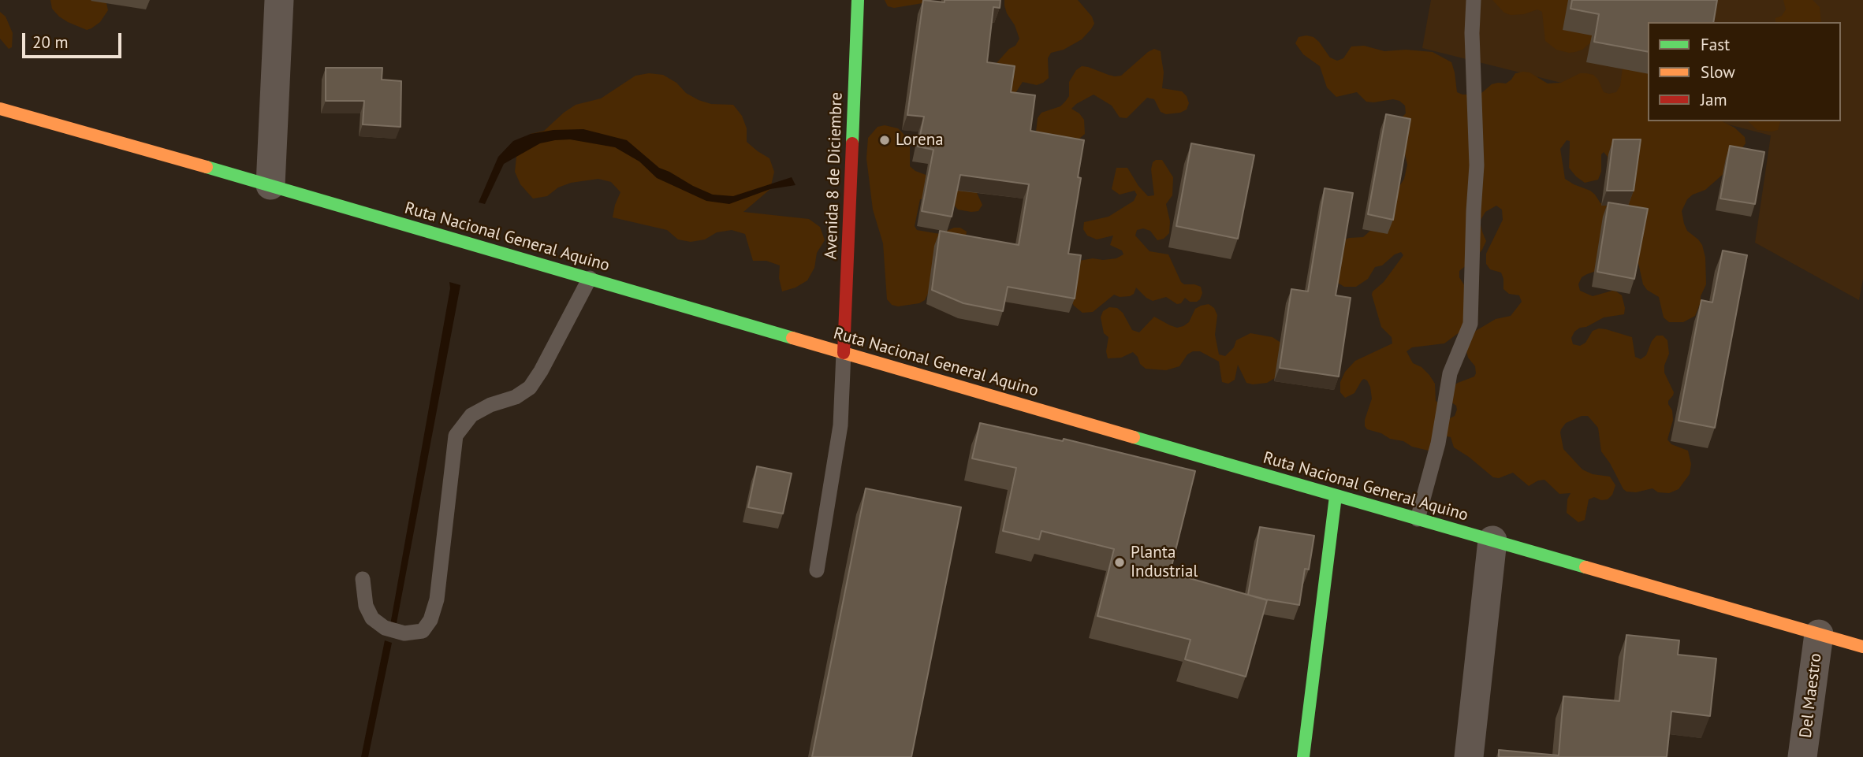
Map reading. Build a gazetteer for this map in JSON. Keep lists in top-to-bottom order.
{
  "streets": {
    "main road": ["Avenida 8 de Diciembre", "Ruta Nacional General Aquino"],
    "street": ["Del Maestro"]
  },
  "crossings": [
    ["Avenida 8 de Diciembre", "Ruta Nacional General Aquino"],
    ["Ruta Nacional General Aquino", "Del Maestro"]
  ],
  "places": ["Lorena", "Planta Industrial"],
  "legend": ["Fast", "Slow", "Jam"],
  "scale_bar": "20 m"
}
